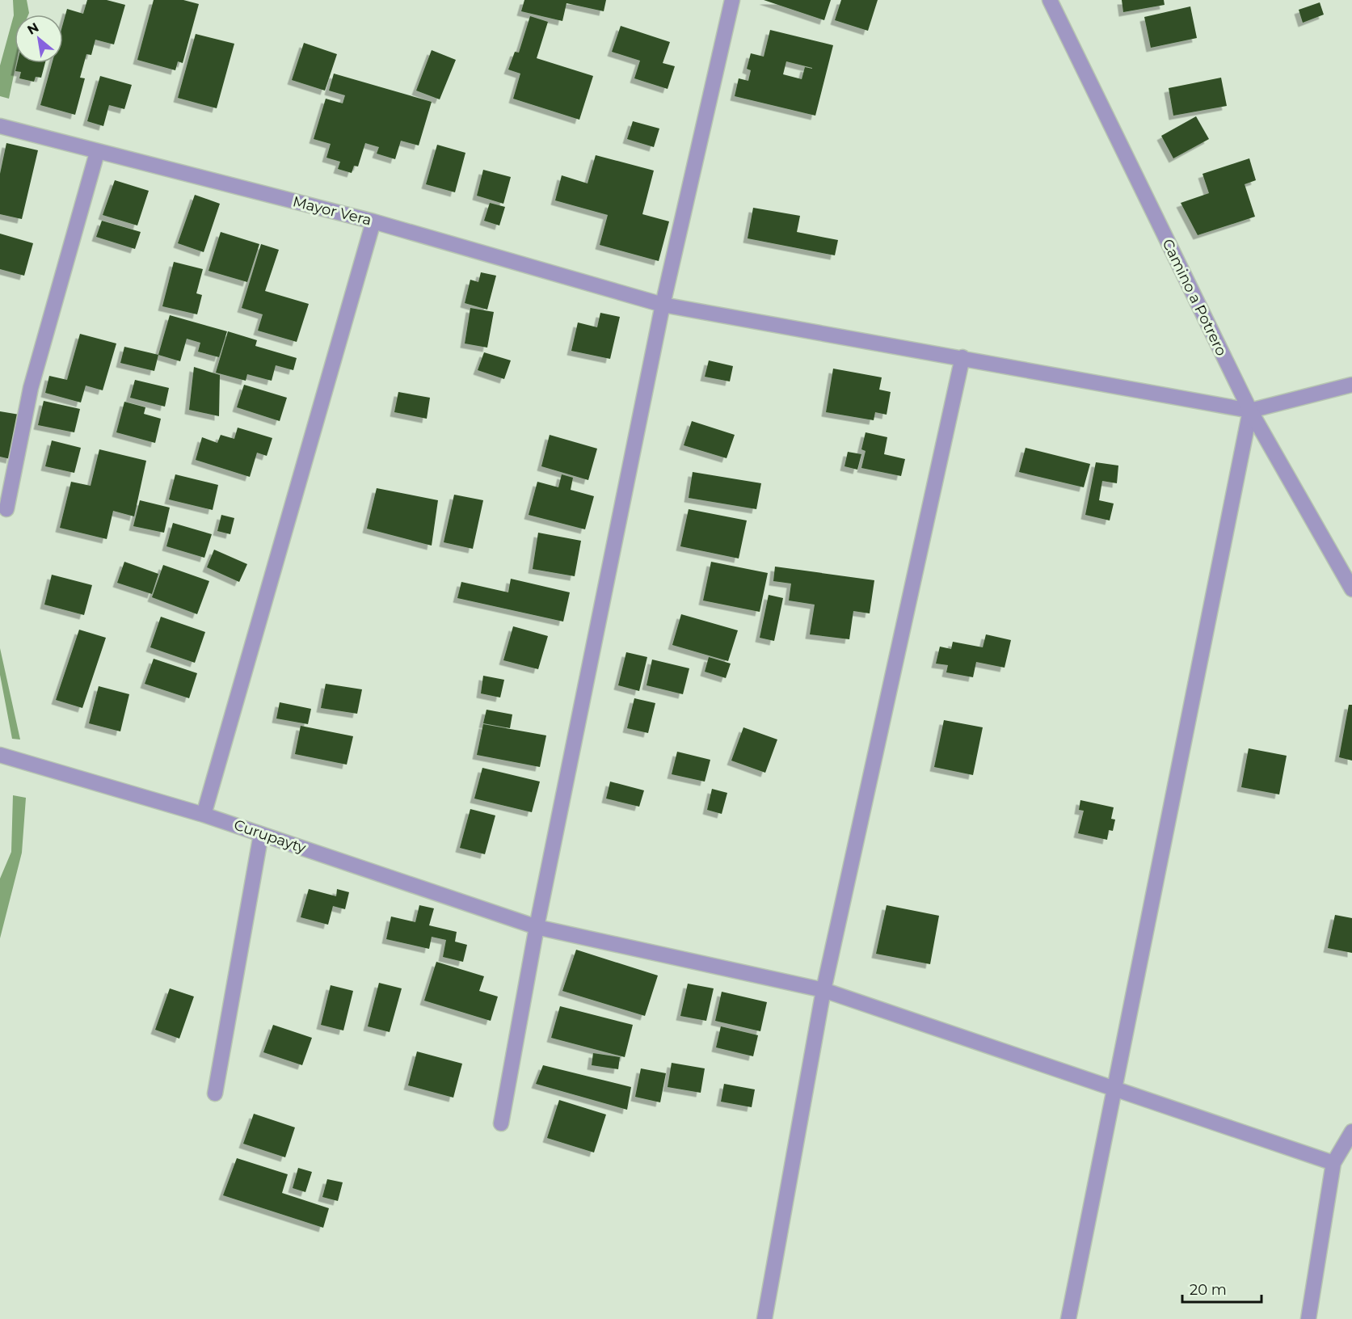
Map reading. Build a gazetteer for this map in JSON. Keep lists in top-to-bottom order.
{
  "streets": {
    "street": ["Mayor Vera", "Camino a Potrero", "Curupayty"]
  },
  "crossings": [
    ["Mayor Vera", "Camino a Potrero"]
  ],
  "scale_bar": "20 m",
  "north": "top left"
}
